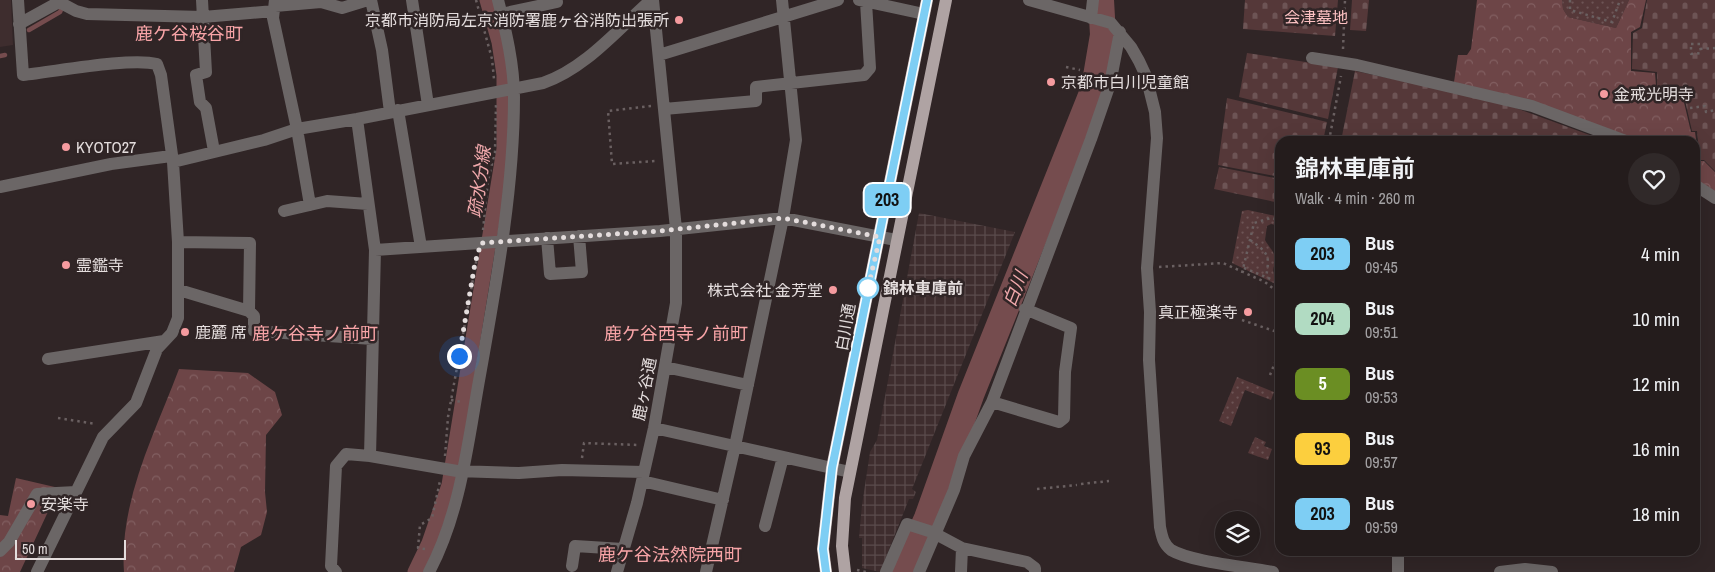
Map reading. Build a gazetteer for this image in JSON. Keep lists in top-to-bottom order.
{
  "streets": {
    "main road": ["白川通"],
    "street": ["鹿ヶ谷通"]
  },
  "districts": [
    "鹿ケ谷桜谷町",
    "鹿ケ谷寺ノ前町",
    "鹿ケ谷西寺ノ前町",
    "鹿ケ谷法然院西町"
  ],
  "water": ["疏水分線", "白川"],
  "parks": ["会津墓地"],
  "places": [
    "京都市消防局左京消防署鹿ヶ谷消防出張所",
    "京都市白川児童館",
    "金戒光明寺",
    "KYOTO27",
    "霊鑑寺",
    "錦林車庫前",
    "株式会社 金芳堂",
    "真正極楽寺",
    "鹿麓 席",
    "安楽寺"
  ],
  "lines": ["bus line 203"],
  "scale_bar": "50 m",
  "page": {
    "on_map": "203",
    "heading": ["錦林車庫前", "Walk · 4 min · 260 m"],
    "list": [
      {
        "mark": "203",
        "name": "Bus",
        "note": "09:45",
        "value": "4 min"
      },
      {
        "mark": "204",
        "name": "Bus",
        "note": "09:51",
        "value": "10 min"
      },
      {
        "mark": "5",
        "name": "Bus",
        "note": "09:53",
        "value": "12 min"
      },
      {
        "mark": "93",
        "name": "Bus",
        "note": "09:57",
        "value": "16 min"
      },
      {
        "mark": "203",
        "name": "Bus",
        "note": "09:59",
        "value": "18 min"
      }
    ],
    "scale": "50 m"
  }
}
